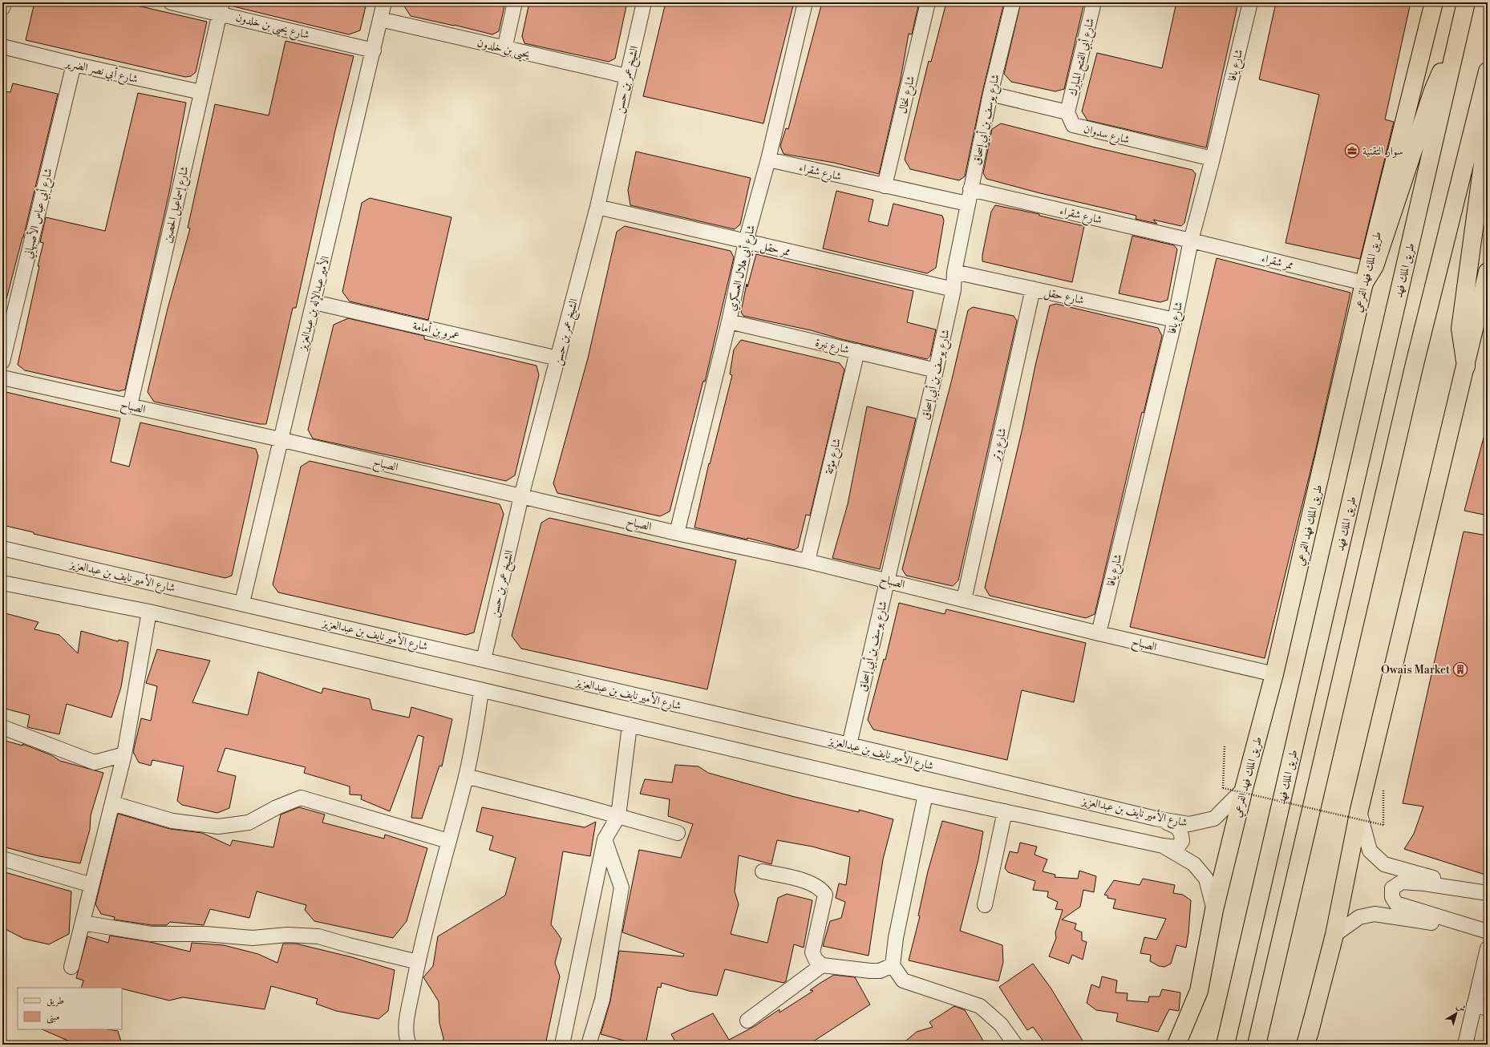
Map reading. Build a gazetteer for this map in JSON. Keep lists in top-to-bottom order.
{
  "streets": {
    "main road": ["طريق الملك فهد", "طريق الملك فهد الفرعي"],
    "street": [
      "شارع يحيى بن خلدون",
      "يحيى بن خلدون",
      "شارع أبي الفتح المبارك",
      "شارع يافا",
      "شارع أبي نصر الضرير",
      "الشيخ عمر بن حسن",
      "شارع نخال",
      "شارع يوسف بن أبي إسحاق",
      "شارع سدوان",
      "شارع شقراء",
      "شارع إسماعيل الحصين",
      "شارع أبي عباس الأصبهاني",
      "ممر حقل",
      "ممر شقراء",
      "شارع أبي هلال العسكري",
      "شارع حقل",
      "الأمير عبدالإله بن عبدالعزيز",
      "عمرو بن أمامة",
      "شارع نبرة",
      "الصباح",
      "شارع وتر",
      "شارع مؤتة",
      "شارع الأمير نايف بن عبدالعزيز"
    ]
  },
  "crossings": [
    ["شارع يحيى بن خلدون", "شارع إسماعيل الحصين"],
    ["شارع يحيى بن خلدون", "الأمير عبدالإله بن عبدالعزيز"],
    ["يحيى بن خلدون", "الشيخ عمر بن حسن"],
    ["يحيى بن خلدون", "الأمير عبدالإله بن عبدالعزيز"],
    ["شارع أبي الفتح المبارك", "شارع سدوان"],
    ["شارع يافا", "شارع سدوان"],
    ["شارع يافا", "شارع شقراء"],
    ["شارع يافا", "ممر شقراء"],
    ["شارع يافا", "شارع حقل"],
    ["شارع يافا", "الصباح"],
    ["شارع أبي نصر الضرير", "شارع إسماعيل الحصين"],
    ["شارع أبي نصر الضرير", "شارع أبي عباس الأصبهاني"],
    ["الشيخ عمر بن حسن", "ممر حقل"],
    ["الشيخ عمر بن حسن", "عمرو بن أمامة"],
    ["الشيخ عمر بن حسن", "الصباح"],
    ["الشيخ عمر بن حسن", "شارع الأمير نايف بن عبدالعزيز"],
    ["شارع نخال", "شارع شقراء"],
    ["شارع يوسف بن أبي إسحاق", "شارع شقراء"],
    ["شارع يوسف بن أبي إسحاق", "ممر حقل"],
    ["شارع يوسف بن أبي إسحاق", "شارع حقل"],
    ["شارع يوسف بن أبي إسحاق", "شارع نبرة"],
    ["شارع يوسف بن أبي إسحاق", "الصباح"],
    ["شارع يوسف بن أبي إسحاق", "شارع الأمير نايف بن عبدالعزيز"],
    ["شارع شقراء", "ممر شقراء"],
    ["شارع شقراء", "شارع أبي هلال العسكري"],
    ["شارع إسماعيل الحصين", "الصباح"],
    ["ممر حقل", "شارع أبي هلال العسكري"],
    ["ممر شقراء", "طريق الملك فهد الفرعي"],
    ["شارع أبي هلال العسكري", "شارع نبرة"],
    ["شارع أبي هلال العسكري", "الصباح"],
    ["طريق الملك فهد الفرعي", "الصباح"],
    ["طريق الملك فهد الفرعي", "شارع الأمير نايف بن عبدالعزيز"],
    ["شارع حقل", "شارع وتر"],
    ["الأمير عبدالإله بن عبدالعزيز", "عمرو بن أمامة"],
    ["الأمير عبدالإله بن عبدالعزيز", "الصباح"],
    ["الأمير عبدالإله بن عبدالعزيز", "شارع الأمير نايف بن عبدالعزيز"],
    ["شارع نبرة", "شارع مؤتة"],
    ["الصباح", "شارع وتر"],
    ["الصباح", "شارع مؤتة"]
  ],
  "places": {
    "office": ["سوار التقنية"],
    "building": ["Owais Market"]
  },
  "legend": ["طريق", "مبنى"],
  "north": "top right"
}
